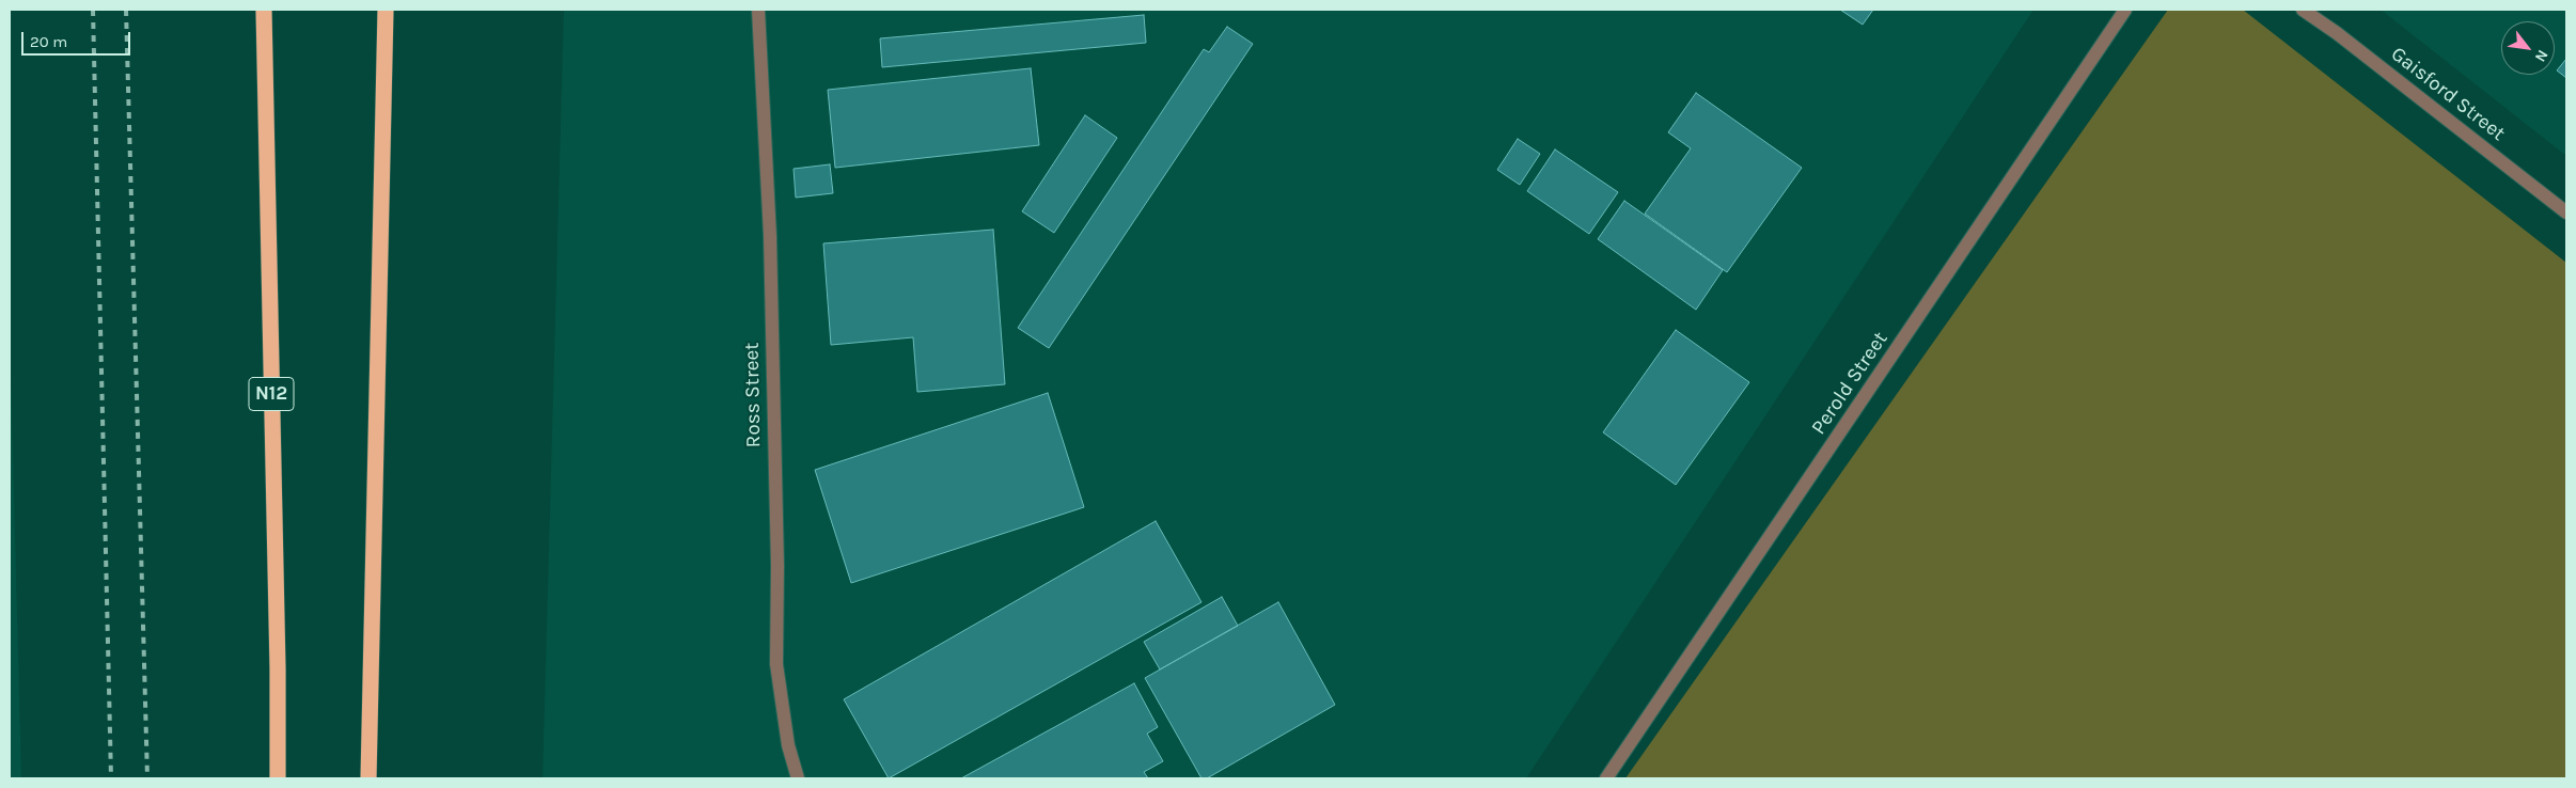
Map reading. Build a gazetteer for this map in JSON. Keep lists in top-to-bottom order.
{
  "streets": {
    "highway": ["N12"],
    "lane": ["Gaisford Street", "Perold Street", "Ross Street"]
  },
  "scale_bar": "20 m",
  "north": "bottom right"
}
